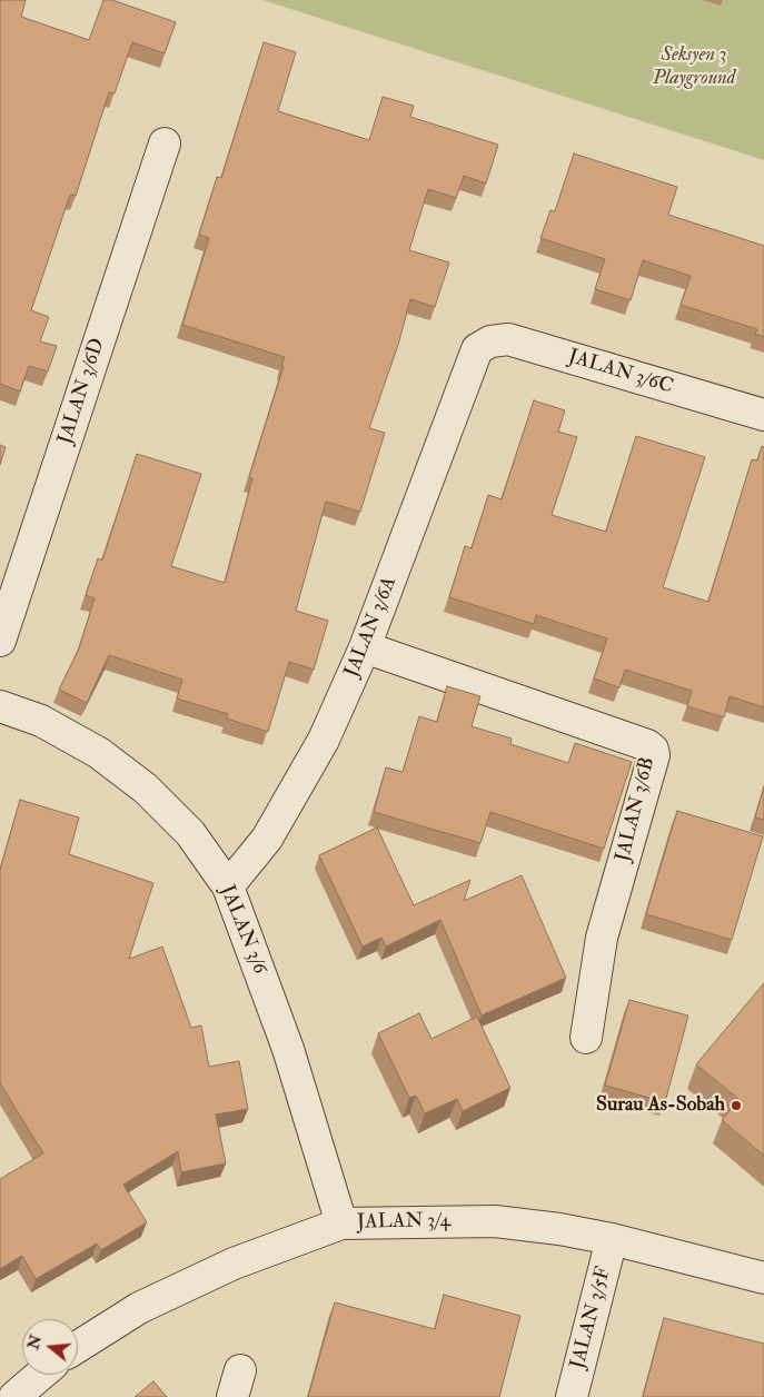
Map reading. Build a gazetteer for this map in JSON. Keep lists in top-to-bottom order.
{
  "streets": {
    "street": [
      "JALAN 3/6C",
      "JALAN 3/6D",
      "JALAN 3/6A",
      "JALAN 3/6B",
      "JALAN 3/6",
      "JALAN 3/4",
      "JALAN 3/5F"
    ]
  },
  "crossings": [
    ["JALAN 3/6C", "JALAN 3/6A"],
    ["JALAN 3/6A", "JALAN 3/6B"],
    ["JALAN 3/6A", "JALAN 3/6"],
    ["JALAN 3/6", "JALAN 3/4"],
    ["JALAN 3/4", "JALAN 3/5F"]
  ],
  "parks": ["Seksyen 3 Playground"],
  "places": ["Surau As-Sobah"],
  "north": "left"
}
